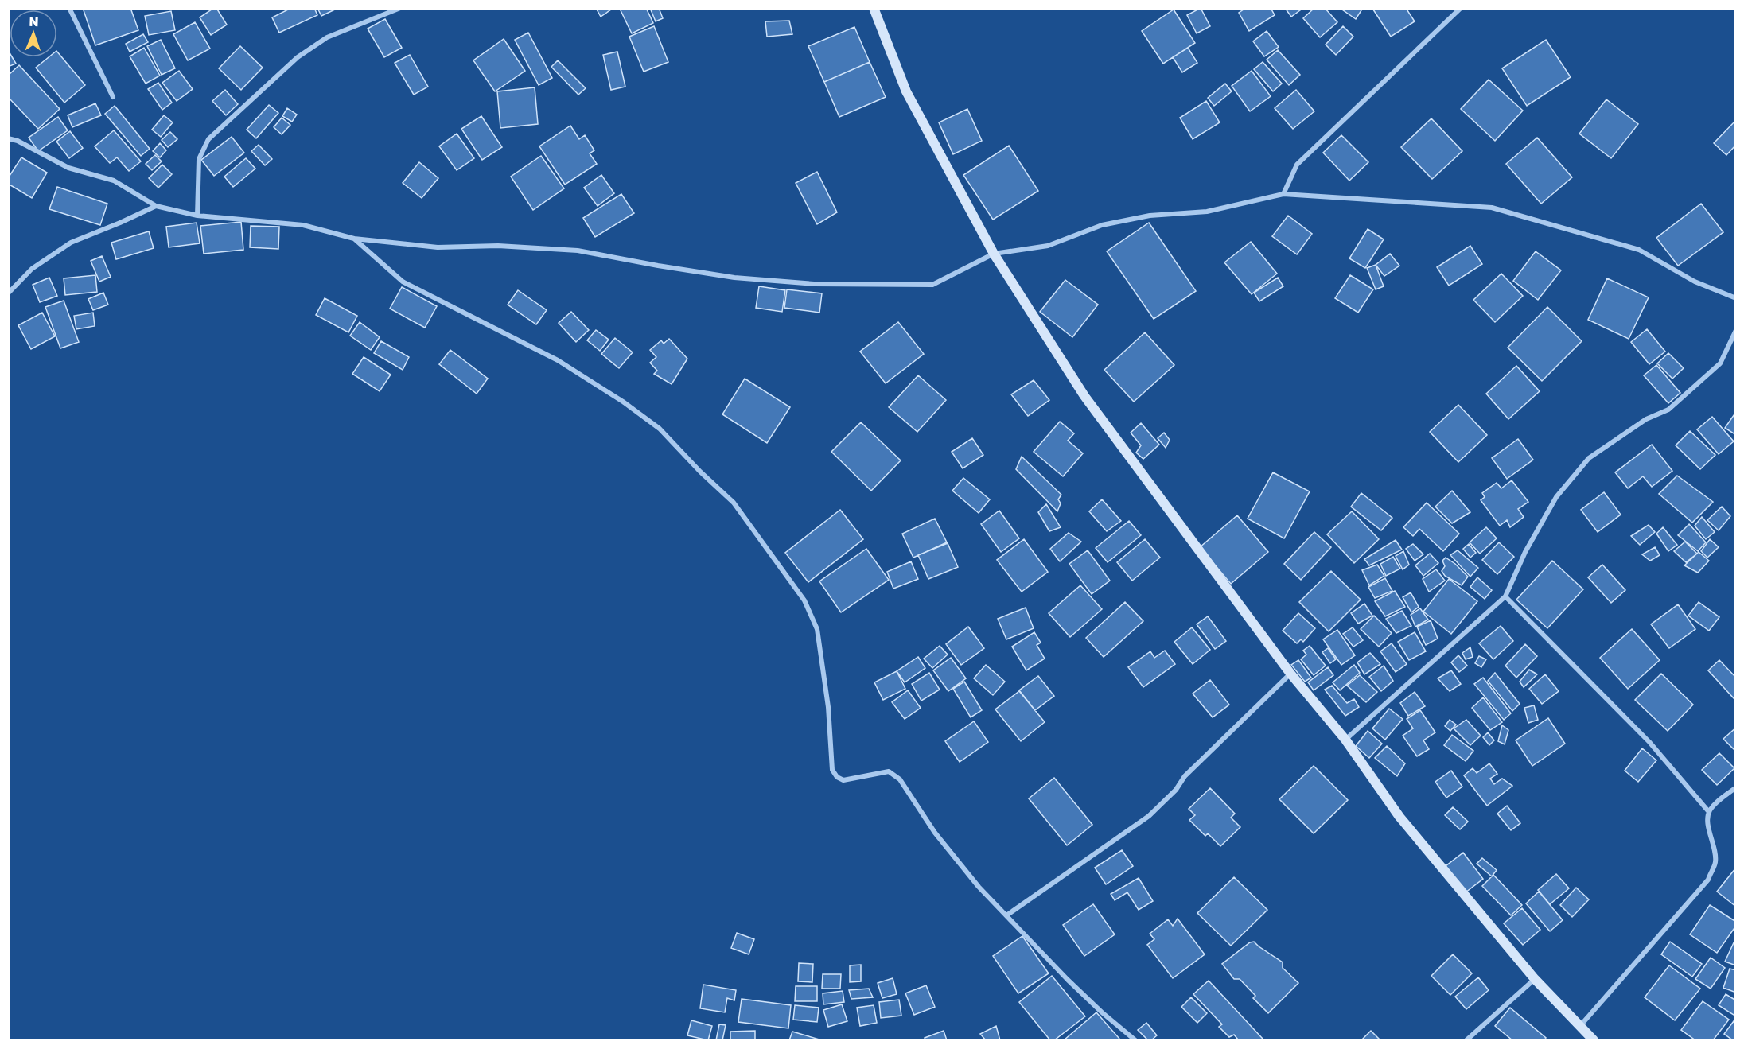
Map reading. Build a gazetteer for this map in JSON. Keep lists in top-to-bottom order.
{
  "north": "top"
}
